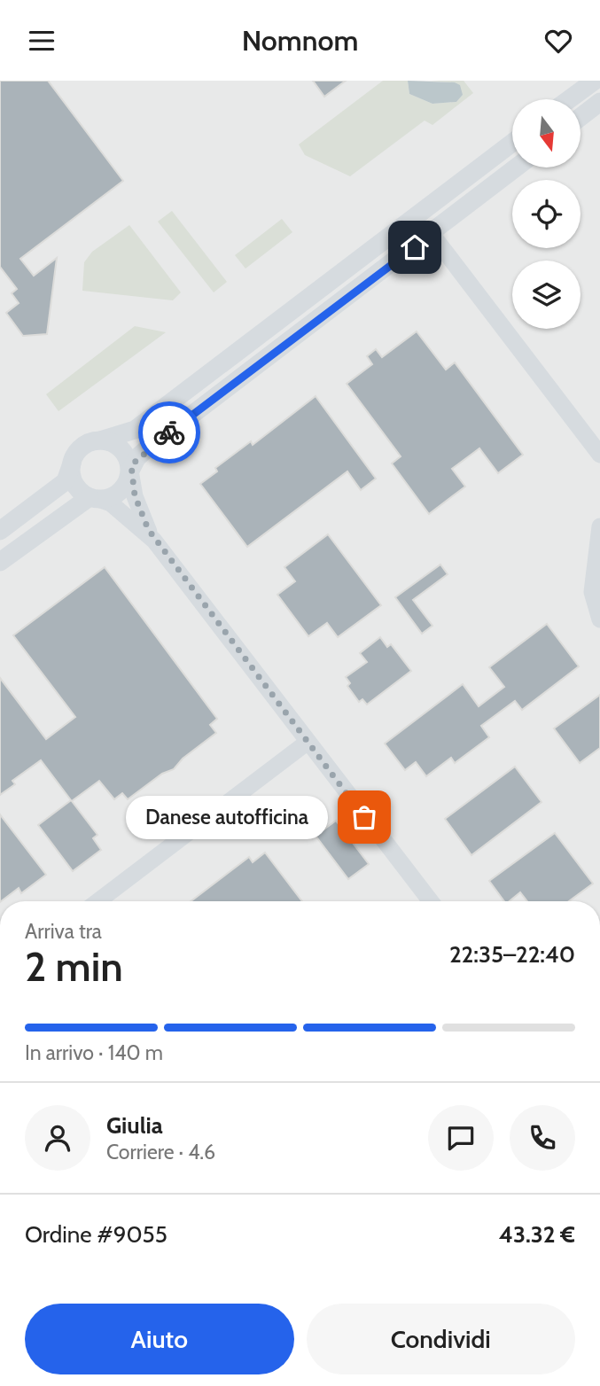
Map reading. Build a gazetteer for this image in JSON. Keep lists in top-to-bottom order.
{
  "places": ["Danese autofficina"],
  "north": "bottom",
  "page": {
    "header": "Nomnom",
    "bubble": "Danese autofficina",
    "heading": ["2 min", "Arriva tra", "22:35–22:40"],
    "panel": [
      "Giulia",
      "Corriere · 4.6",
      "Ordine #9055",
      "43.32 €"
    ],
    "bar": "In arrivo · 140 m",
    "buttons": ["Aiuto", "Condividi"]
  }
}
